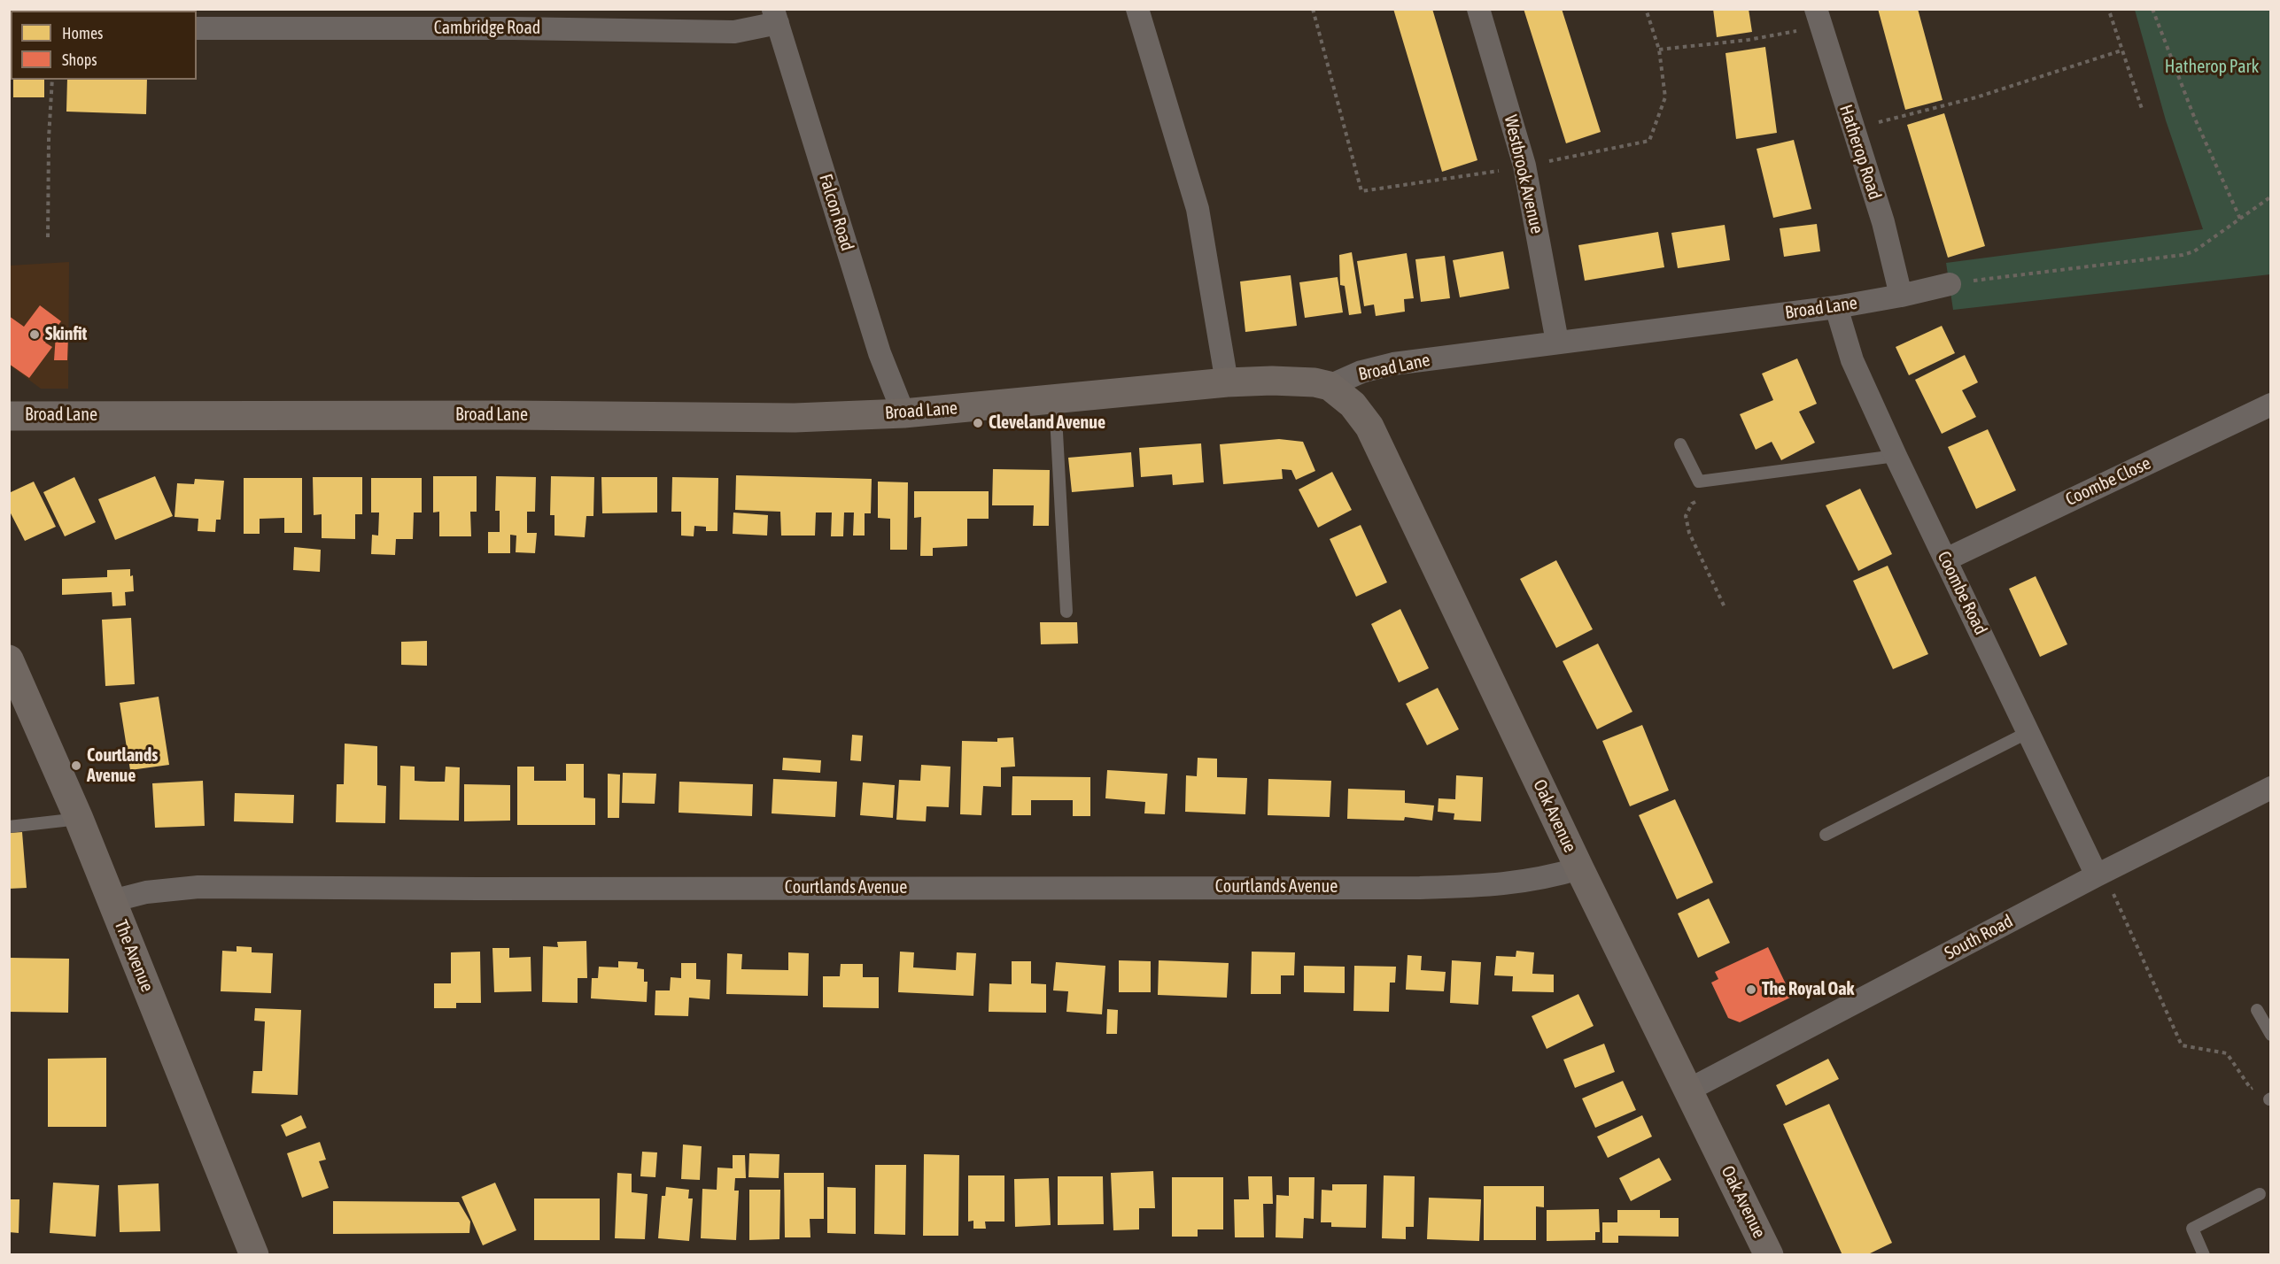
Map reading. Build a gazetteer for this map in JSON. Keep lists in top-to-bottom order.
{
  "streets": {
    "street": [
      "Cambridge Road",
      "Hatherop Road",
      "Westbrook Avenue",
      "Falcon Road",
      "Broad Lane",
      "Coombe Close",
      "Coombe Road",
      "Oak Avenue",
      "Courtlands Avenue",
      "South Road",
      "The Avenue"
    ]
  },
  "crossings": [
    ["Cambridge Road", "Falcon Road"],
    ["Hatherop Road", "Broad Lane"],
    ["Westbrook Avenue", "Broad Lane"],
    ["Falcon Road", "Broad Lane"],
    ["Broad Lane", "Coombe Road"],
    ["Broad Lane", "Oak Avenue"],
    ["Coombe Close", "Coombe Road"],
    ["Coombe Road", "South Road"],
    ["Oak Avenue", "Courtlands Avenue"],
    ["Oak Avenue", "South Road"],
    ["Courtlands Avenue", "The Avenue"]
  ],
  "parks": ["Hatherop Park"],
  "places": [
    "Skinfit",
    "Cleveland Avenue",
    "Courtlands Avenue",
    "The Royal Oak"
  ],
  "legend": ["Homes", "Shops"]
}
